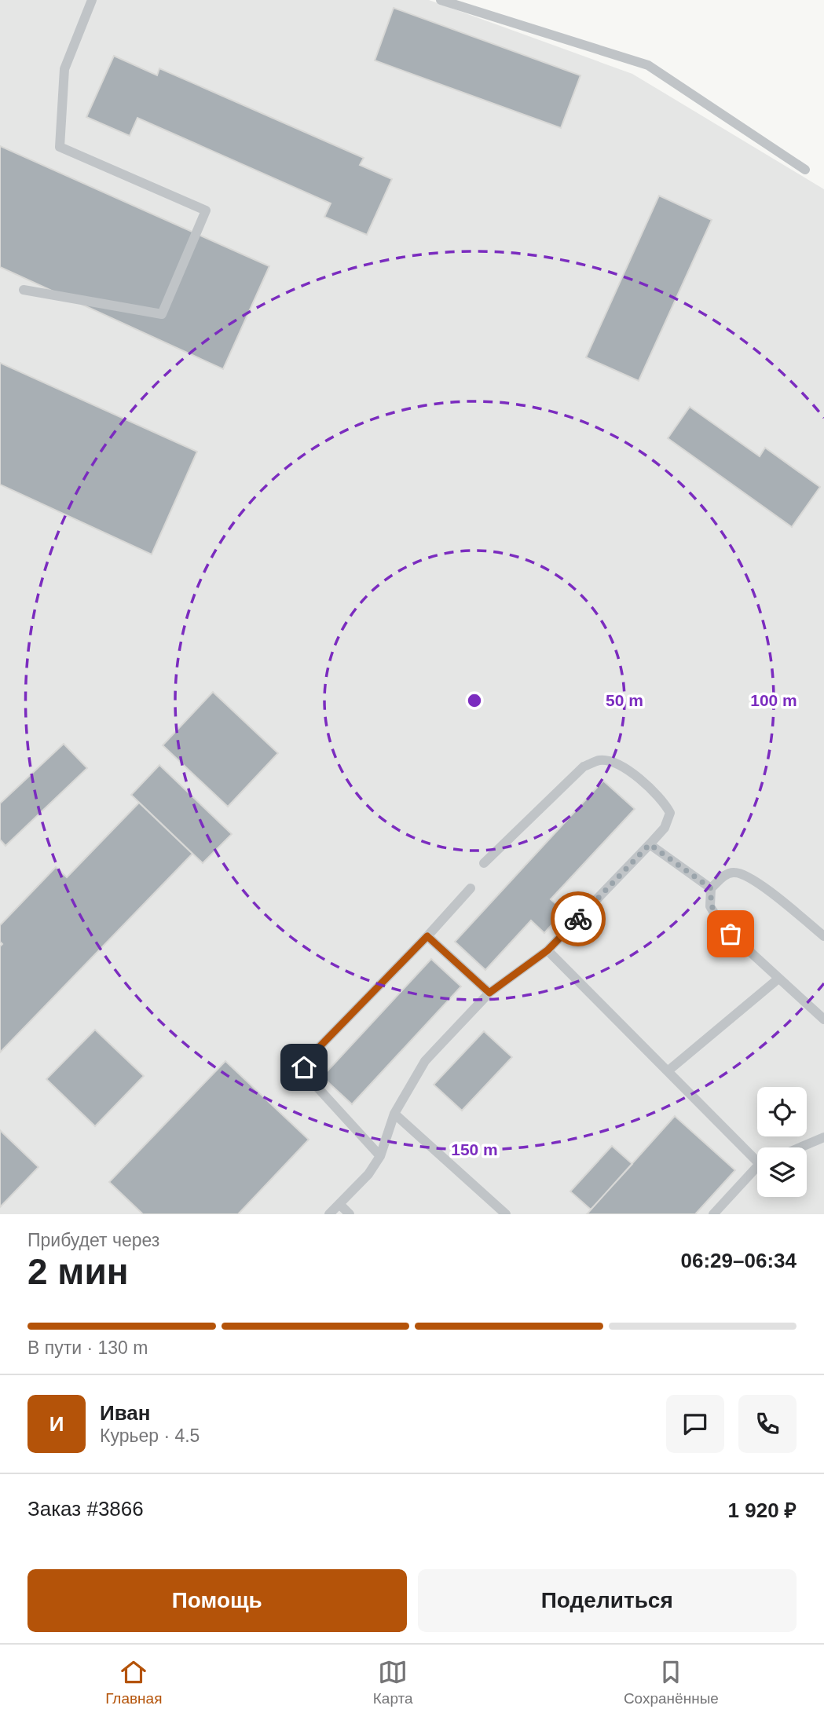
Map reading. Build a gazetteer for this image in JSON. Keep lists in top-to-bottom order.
{
  "page": {
    "heading": ["2 мин", "Прибудет через", "06:29–06:34"],
    "panel": [
      "Иван",
      "Курьер · 4.5",
      "Заказ #3866",
      "1 920 ₽"
    ],
    "bar": "В пути · 130 m",
    "round": "И",
    "buttons": ["Помощь", "Поделиться"],
    "tabs": ["Главная", "Карта", "Сохранённые"]
  },
  "rings": ["50 m", "100 m", "150 m"]
}
